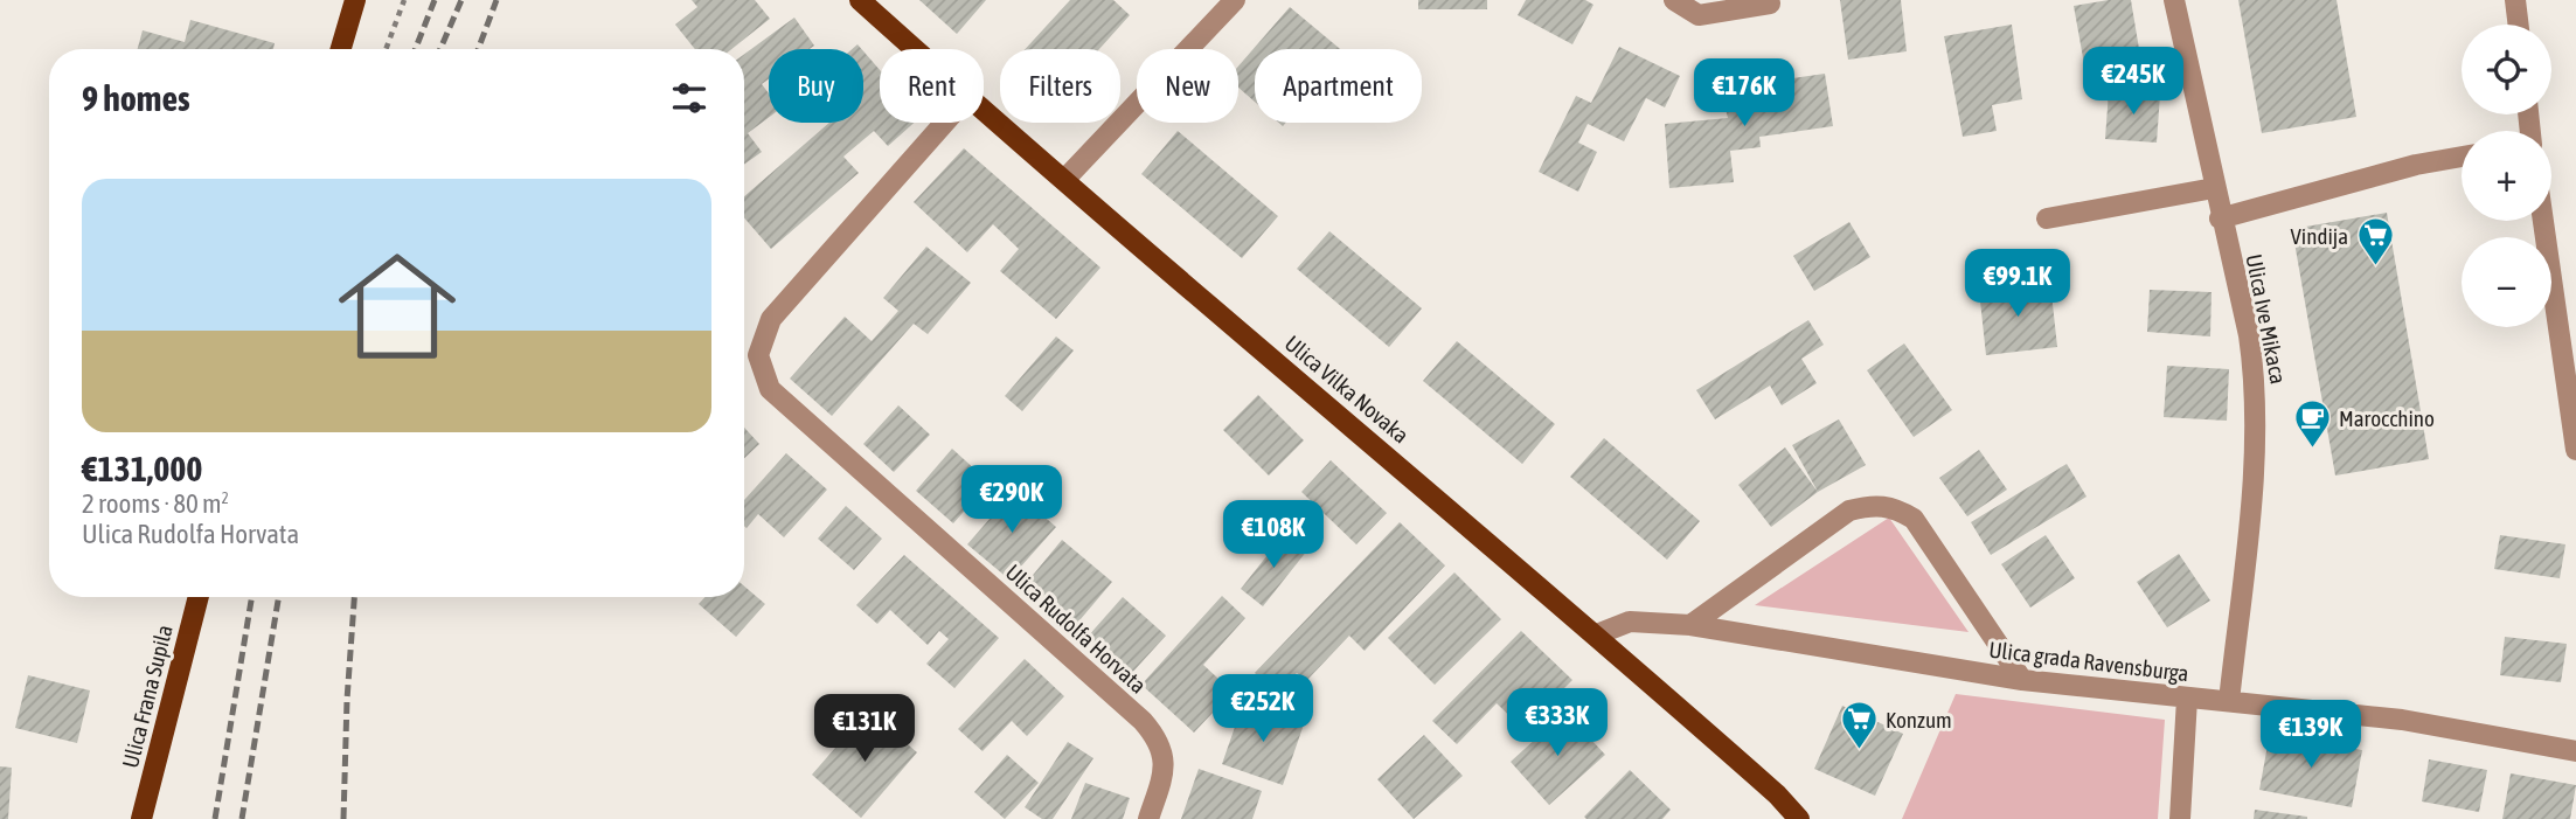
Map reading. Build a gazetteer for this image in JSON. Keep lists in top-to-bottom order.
{
  "streets": {
    "main road": ["Ulica Vilka Novaka", "Ulica Frana Supila"],
    "street": ["Ulica Ive Mikaca", "Ulica Rudolfa Horvata", "Ulica grada Ravensburga"]
  },
  "crossings": [
    ["Ulica Ive Mikaca", "Ulica grada Ravensburga"],
    ["Ulica Vilka Novaka", "Ulica grada Ravensburga"]
  ],
  "places": {
    "supermarket": ["Vindija", "Konzum"],
    "cafe": ["Marocchino"]
  },
  "page": {
    "map_buttons": ["+", "−"],
    "price": [
      "€245K",
      "€176K",
      "€99.1K",
      "€290K",
      "€108K",
      "€252K",
      "€333K",
      "€131K",
      "€139K"
    ],
    "chip": [
      "Buy",
      "Rent",
      "Filters",
      "New",
      "Apartment"
    ],
    "heading": "9 homes",
    "list": [
      {
        "name": "€131,000",
        "note": "2 rooms · 80 m² · Ulica Rudolfa Horvata"
      }
    ]
  }
}
